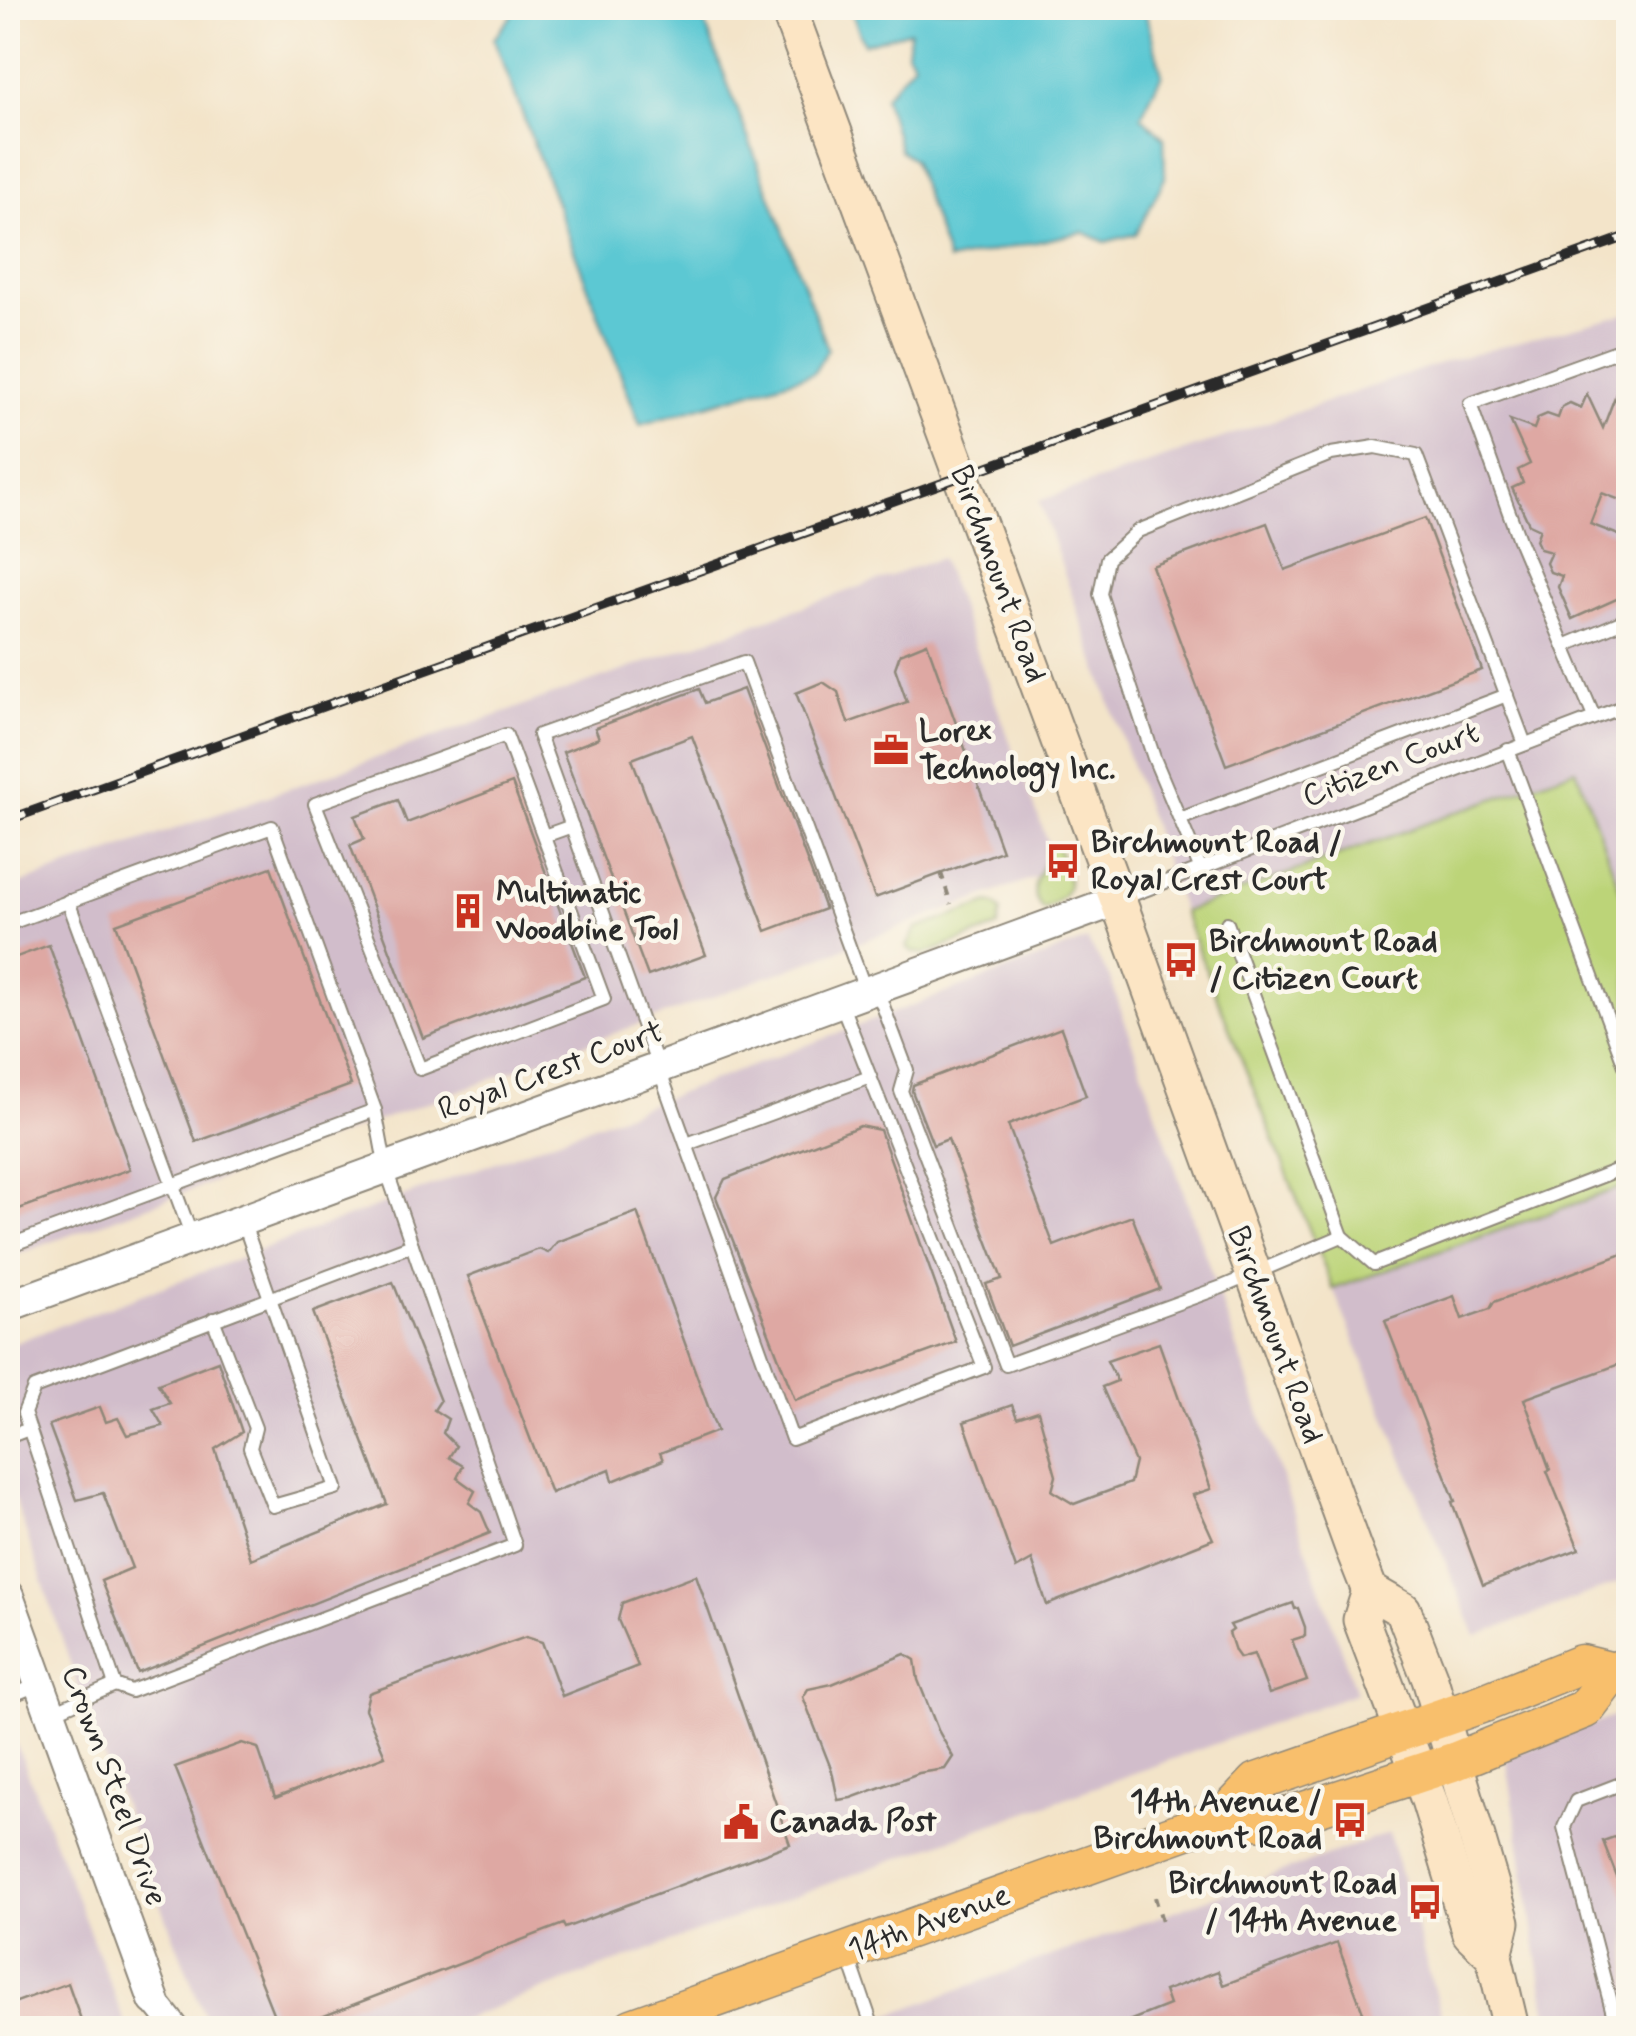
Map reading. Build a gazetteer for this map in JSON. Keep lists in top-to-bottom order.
{
  "streets": {
    "main road": ["Birchmount Road", "14th Avenue"],
    "street": ["Royal Crest Court", "Crown Steel Drive"],
    "lane": ["Citizen Court"]
  },
  "crossings": [
    ["Birchmount Road", "Citizen Court"],
    ["Birchmount Road", "Royal Crest Court"],
    ["Birchmount Road", "14th Avenue"],
    ["Citizen Court", "Royal Crest Court"]
  ],
  "places": {
    "office": ["Lorex Technology Inc."],
    "bus stop": [
      "Birchmount Road / Royal Crest Court",
      "Birchmount Road / Citizen Court",
      "14th Avenue / Birchmount Road",
      "Birchmount Road / 14th Avenue"
    ],
    "building": ["Multimatic Woodbine Tool"],
    "public building": ["Canada Post"]
  }
}
